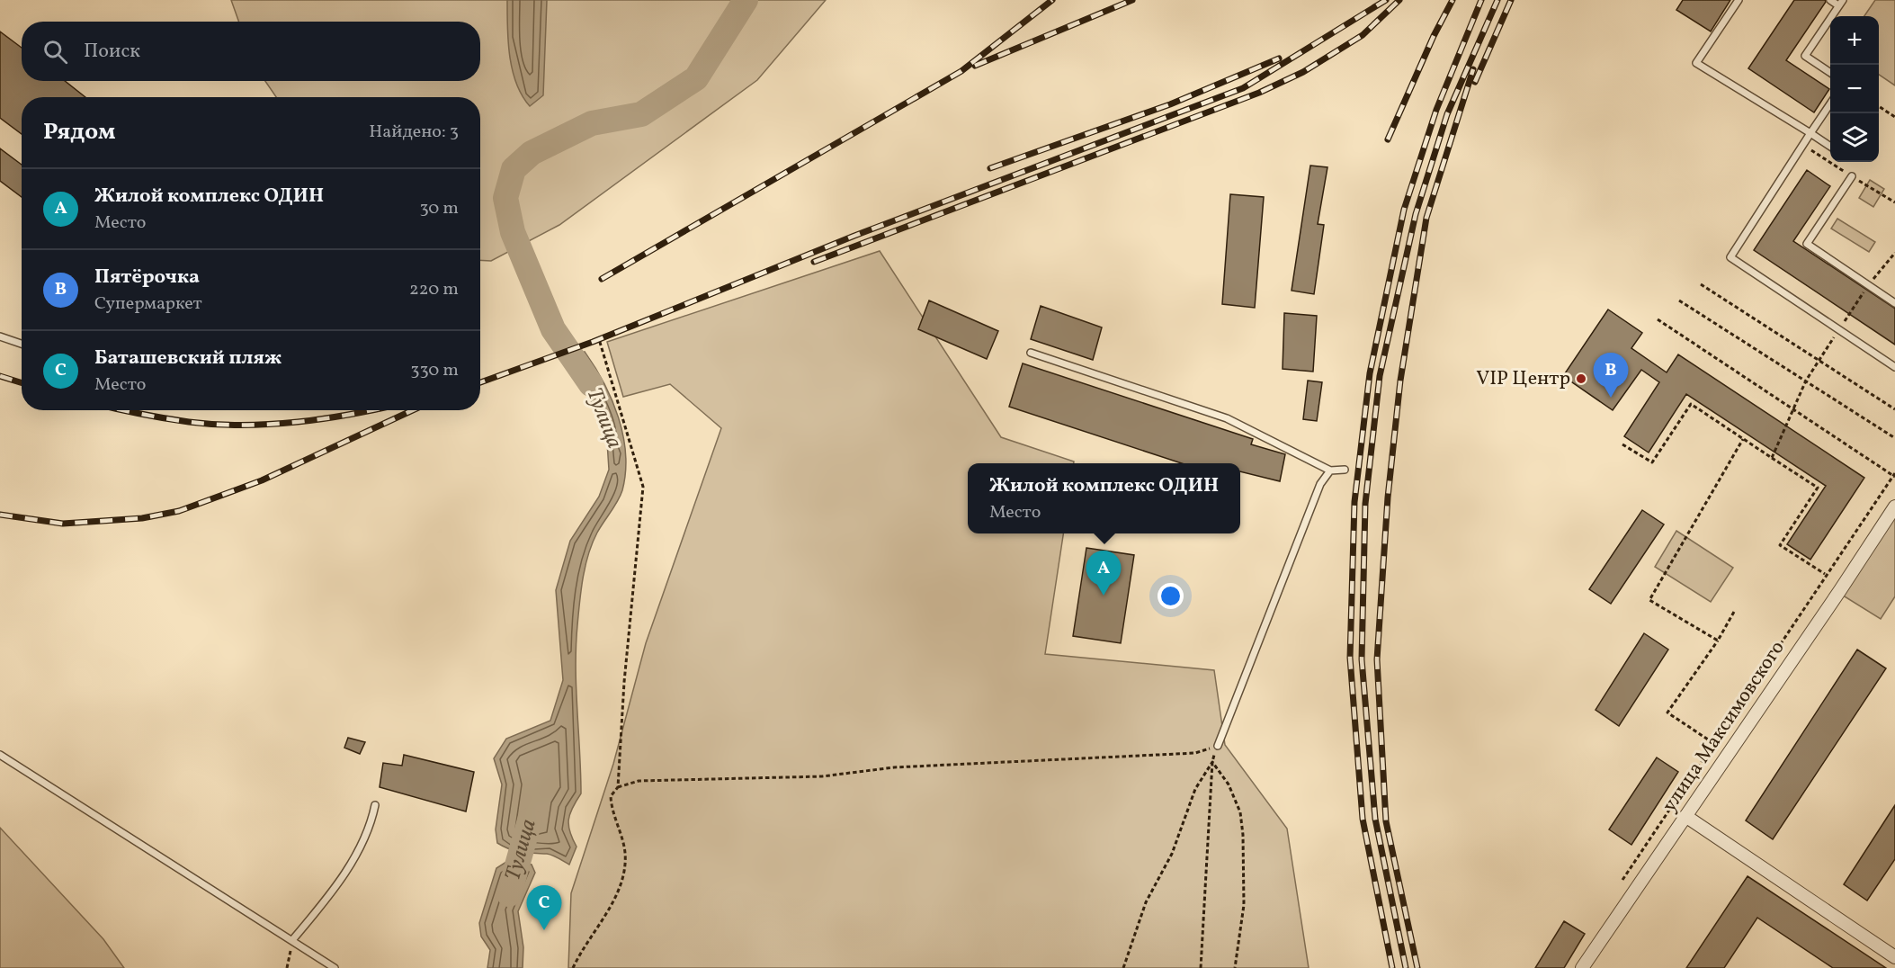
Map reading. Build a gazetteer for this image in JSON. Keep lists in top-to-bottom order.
{
  "streets": {
    "street": ["улица Максимовского"]
  },
  "water": ["Тулица"],
  "places": ["VIP Центр"],
  "page": {
    "map_buttons": ["+", "−"],
    "search": "Поиск",
    "heading": ["Рядом", "Найдено: 3"],
    "list": [
      {
        "mark": "A",
        "name": "Жилой комплекс ОДИН",
        "note": "Место",
        "value": "30 m"
      },
      {
        "mark": "B",
        "name": "Пятёрочка",
        "note": "Супермаркет",
        "value": "220 m"
      },
      {
        "mark": "C",
        "name": "Баташевский пляж",
        "note": "Место",
        "value": "330 m"
      }
    ],
    "pins": ["B", "A", "C"],
    "popup": ["Жилой комплекс ОДИН", "Место"]
  }
}
